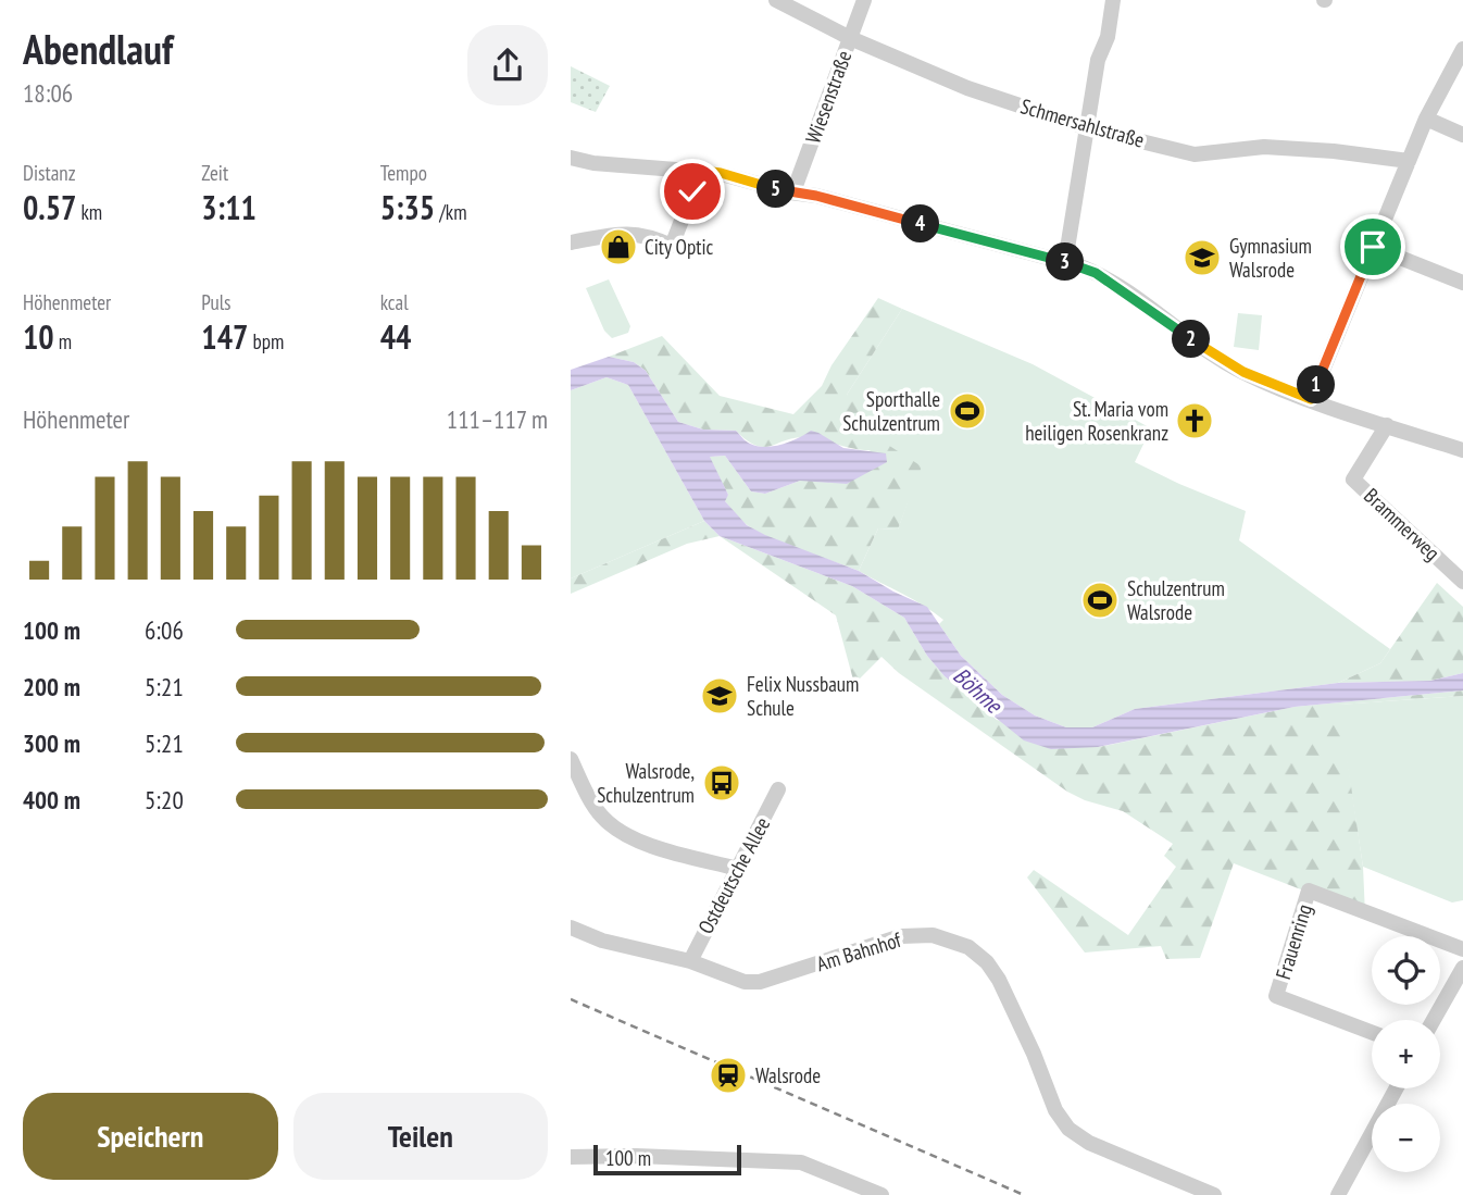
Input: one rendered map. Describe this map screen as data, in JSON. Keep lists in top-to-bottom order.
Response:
{
  "streets": {
    "street": [
      "Wiesenstraße",
      "Schmersahlstraße",
      "Brammerweg",
      "Ostdeutsche Allee",
      "Frauenring",
      "Am Bahnhof"
    ]
  },
  "crossings": [
    ["Wiesenstraße", "Schmersahlstraße"],
    ["Ostdeutsche Allee", "Am Bahnhof"]
  ],
  "water": ["Böhme"],
  "places": {
    "shop": ["City Optic"],
    "school or university": ["Gymnasium Walsrode", "Felix Nussbaum Schule"],
    "sports": ["Sporthalle Schulzentrum", "Schulzentrum Walsrode"],
    "church": ["St. Maria vom heiligen Rosenkranz"],
    "bus stop": ["Walsrode, Schulzentrum"],
    "station": ["Walsrode"]
  },
  "scale_bar": "100 m",
  "page": {
    "heading": ["Abendlauf", "18:06"],
    "stats": [
      ["Distanz", "0.57 km"],
      ["Zeit", "3:11"],
      ["Tempo", "5:35 /km"],
      ["Höhenmeter", "10 m"],
      ["Puls", "147 bpm"],
      ["kcal", "44"]
    ],
    "pins": [
      "5",
      "4",
      "3",
      "2",
      "1"
    ],
    "chart": ["Höhenmeter", "111–117 m"],
    "list": [
      {
        "name": "100 m",
        "note": "6:06"
      },
      {
        "name": "200 m",
        "note": "5:21"
      },
      {
        "name": "300 m",
        "note": "5:21"
      },
      {
        "name": "400 m",
        "note": "5:20"
      }
    ],
    "map_buttons": ["+", "−"],
    "buttons": ["Speichern", "Teilen"],
    "scale": "100 m"
  }
}
